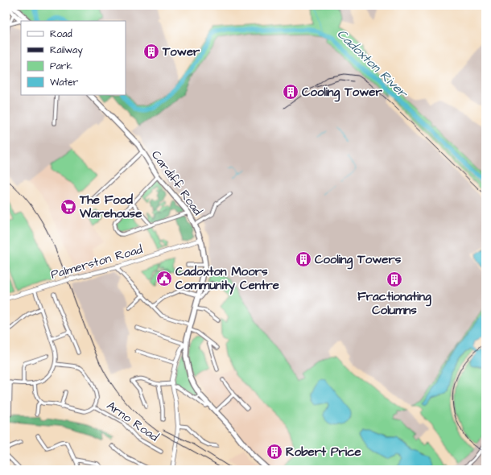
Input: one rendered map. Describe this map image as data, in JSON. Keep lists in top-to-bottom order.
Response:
{
  "streets": {
    "main road": ["Cardiff Road"],
    "street": ["Palmerston Road", "Arno Road"]
  },
  "crossings": [
    ["Cardiff Road", "Palmerston Road"]
  ],
  "water": ["Cadoxton River"],
  "places": {
    "building": [
      "Tower",
      "Cooling Tower",
      "Cooling Towers",
      "Fractionating Columns",
      "Robert Price"
    ],
    "supermarket": ["The Food Warehouse"],
    "public building": ["Cadoxton Moors Community Centre"]
  },
  "legend": [
    "Road",
    "Railway",
    "Park",
    "Water"
  ]
}
